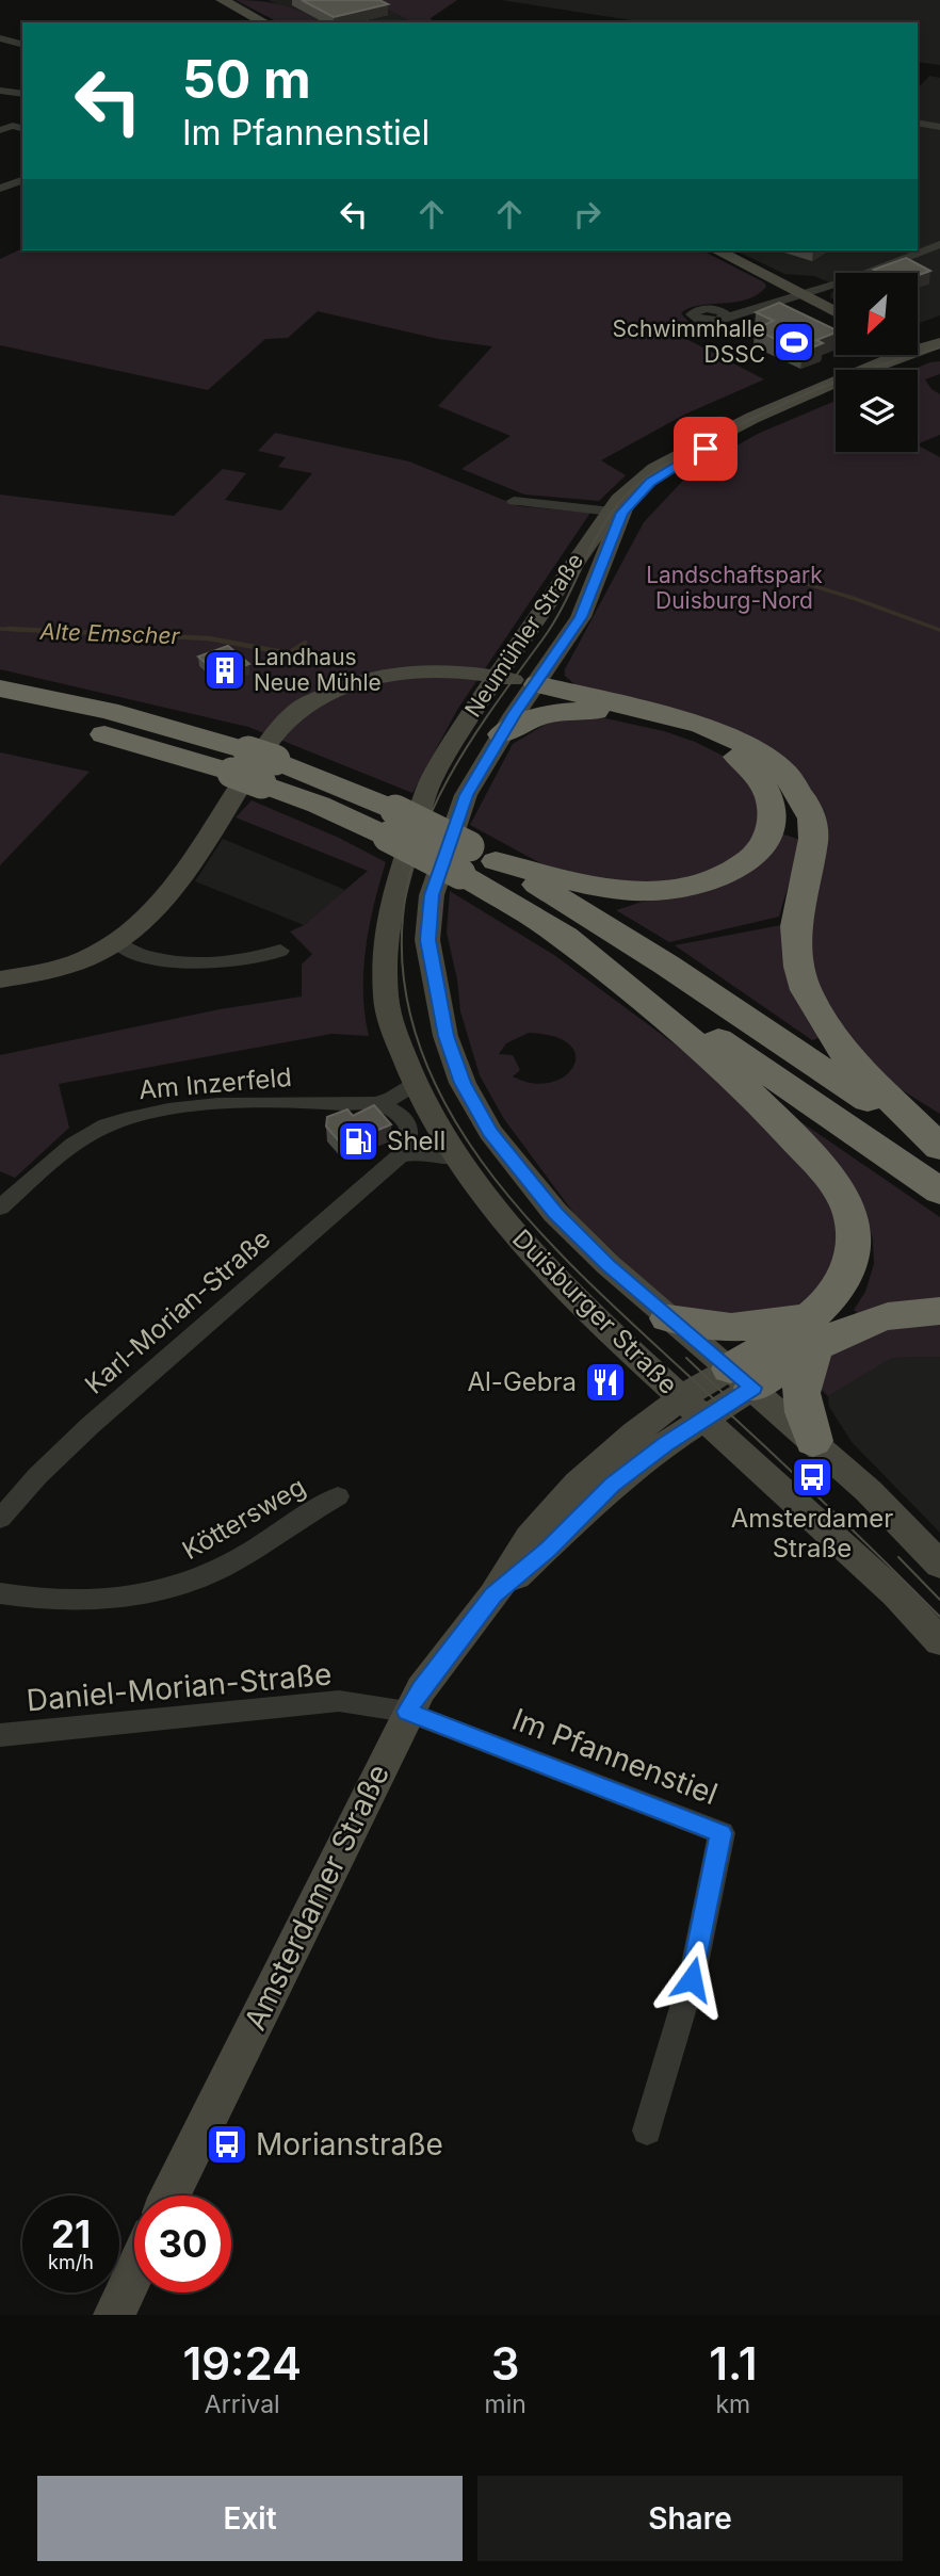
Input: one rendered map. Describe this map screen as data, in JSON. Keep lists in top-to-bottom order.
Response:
{
  "streets": {
    "main road": ["Neumühler Straße", "Duisburger Straße", "Amsterdamer Straße"],
    "street": [
      "Am Inzerfeld",
      "Karl-Morian-Straße",
      "Köttersweg",
      "Daniel-Morian-Straße",
      "Im Pfannenstiel"
    ]
  },
  "crossings": [
    ["Neumühler Straße", "Duisburger Straße"],
    ["Am Inzerfeld", "Duisburger Straße"],
    ["Duisburger Straße", "Amsterdamer Straße"],
    ["Daniel-Morian-Straße", "Im Pfannenstiel"],
    ["Daniel-Morian-Straße", "Amsterdamer Straße"],
    ["Im Pfannenstiel", "Amsterdamer Straße"]
  ],
  "water": ["Alte Emscher"],
  "parks": ["Landschaftspark Duisburg-Nord"],
  "places": {
    "sports": ["Schwimmhalle DSSC"],
    "building": ["Landhaus Neue Mühle"],
    "fuel station": ["Shell"],
    "restaurant": ["Al-Gebra"],
    "bus stop": ["Amsterdamer Straße", "Morianstraße"]
  },
  "north": "bottom left",
  "page": {
    "turn": ["50 m", "Im Pfannenstiel"],
    "speed": "21 km/h",
    "limit": "30",
    "eta": [
      "19:24",
      "Arrival",
      "3",
      "min",
      "1.1",
      "km"
    ],
    "buttons": ["Exit", "Share"]
  }
}
